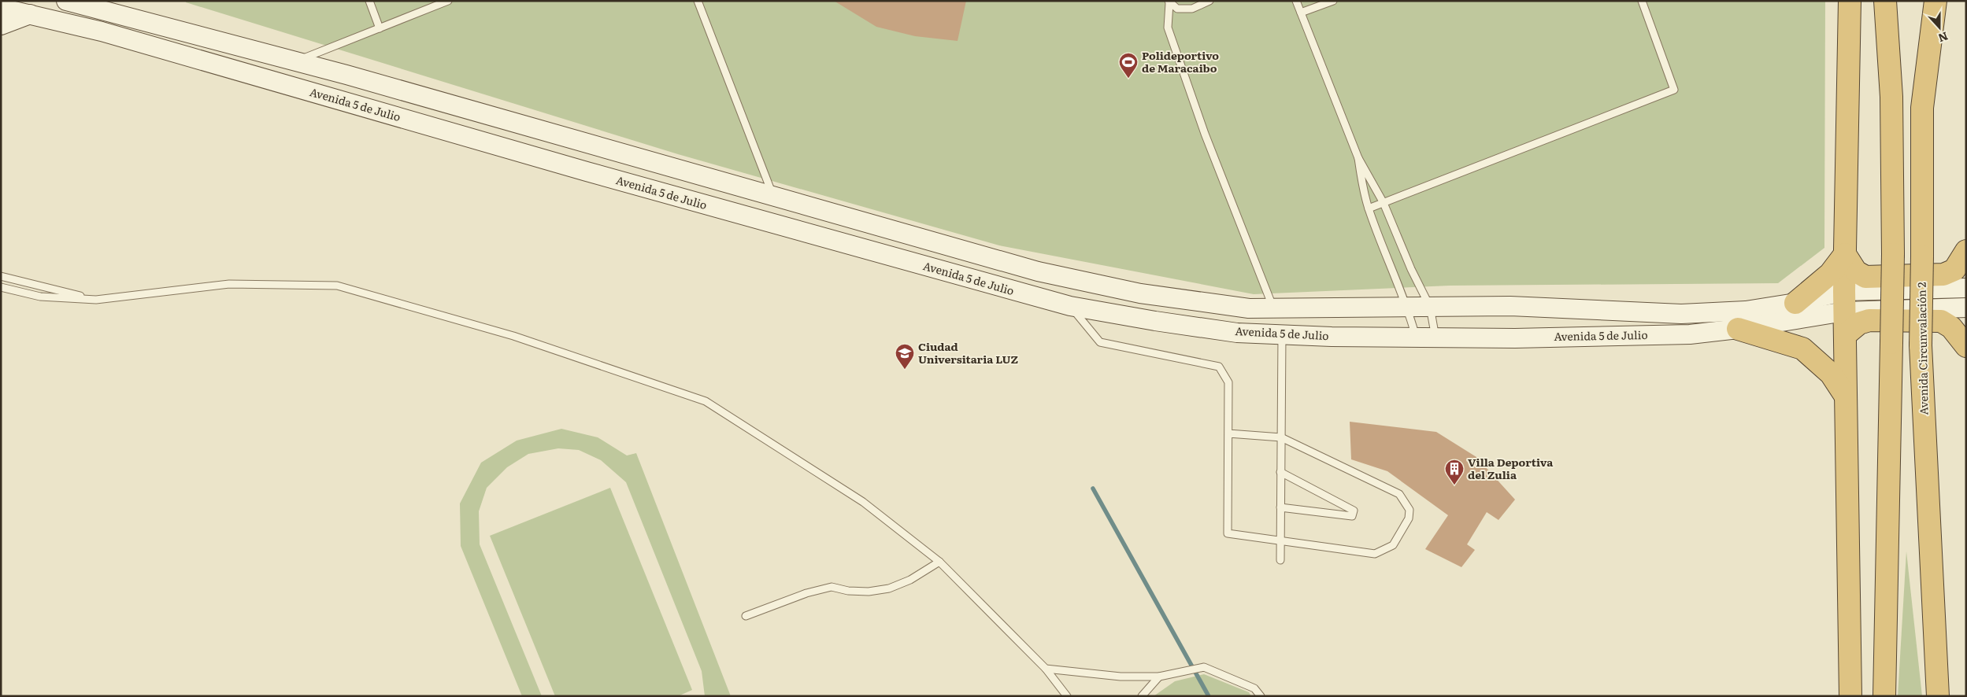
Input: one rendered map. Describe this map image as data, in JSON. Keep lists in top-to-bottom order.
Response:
{
  "streets": {
    "highway": ["Avenida Circunvalación 2"],
    "main road": ["Avenida 5 de Julio"]
  },
  "places": {
    "sports": ["Polideportivo de Maracaibo"],
    "school or university": ["Ciudad Universitaria LUZ"],
    "building": ["Villa Deportiva del Zulia"]
  },
  "north": "bottom"
}
